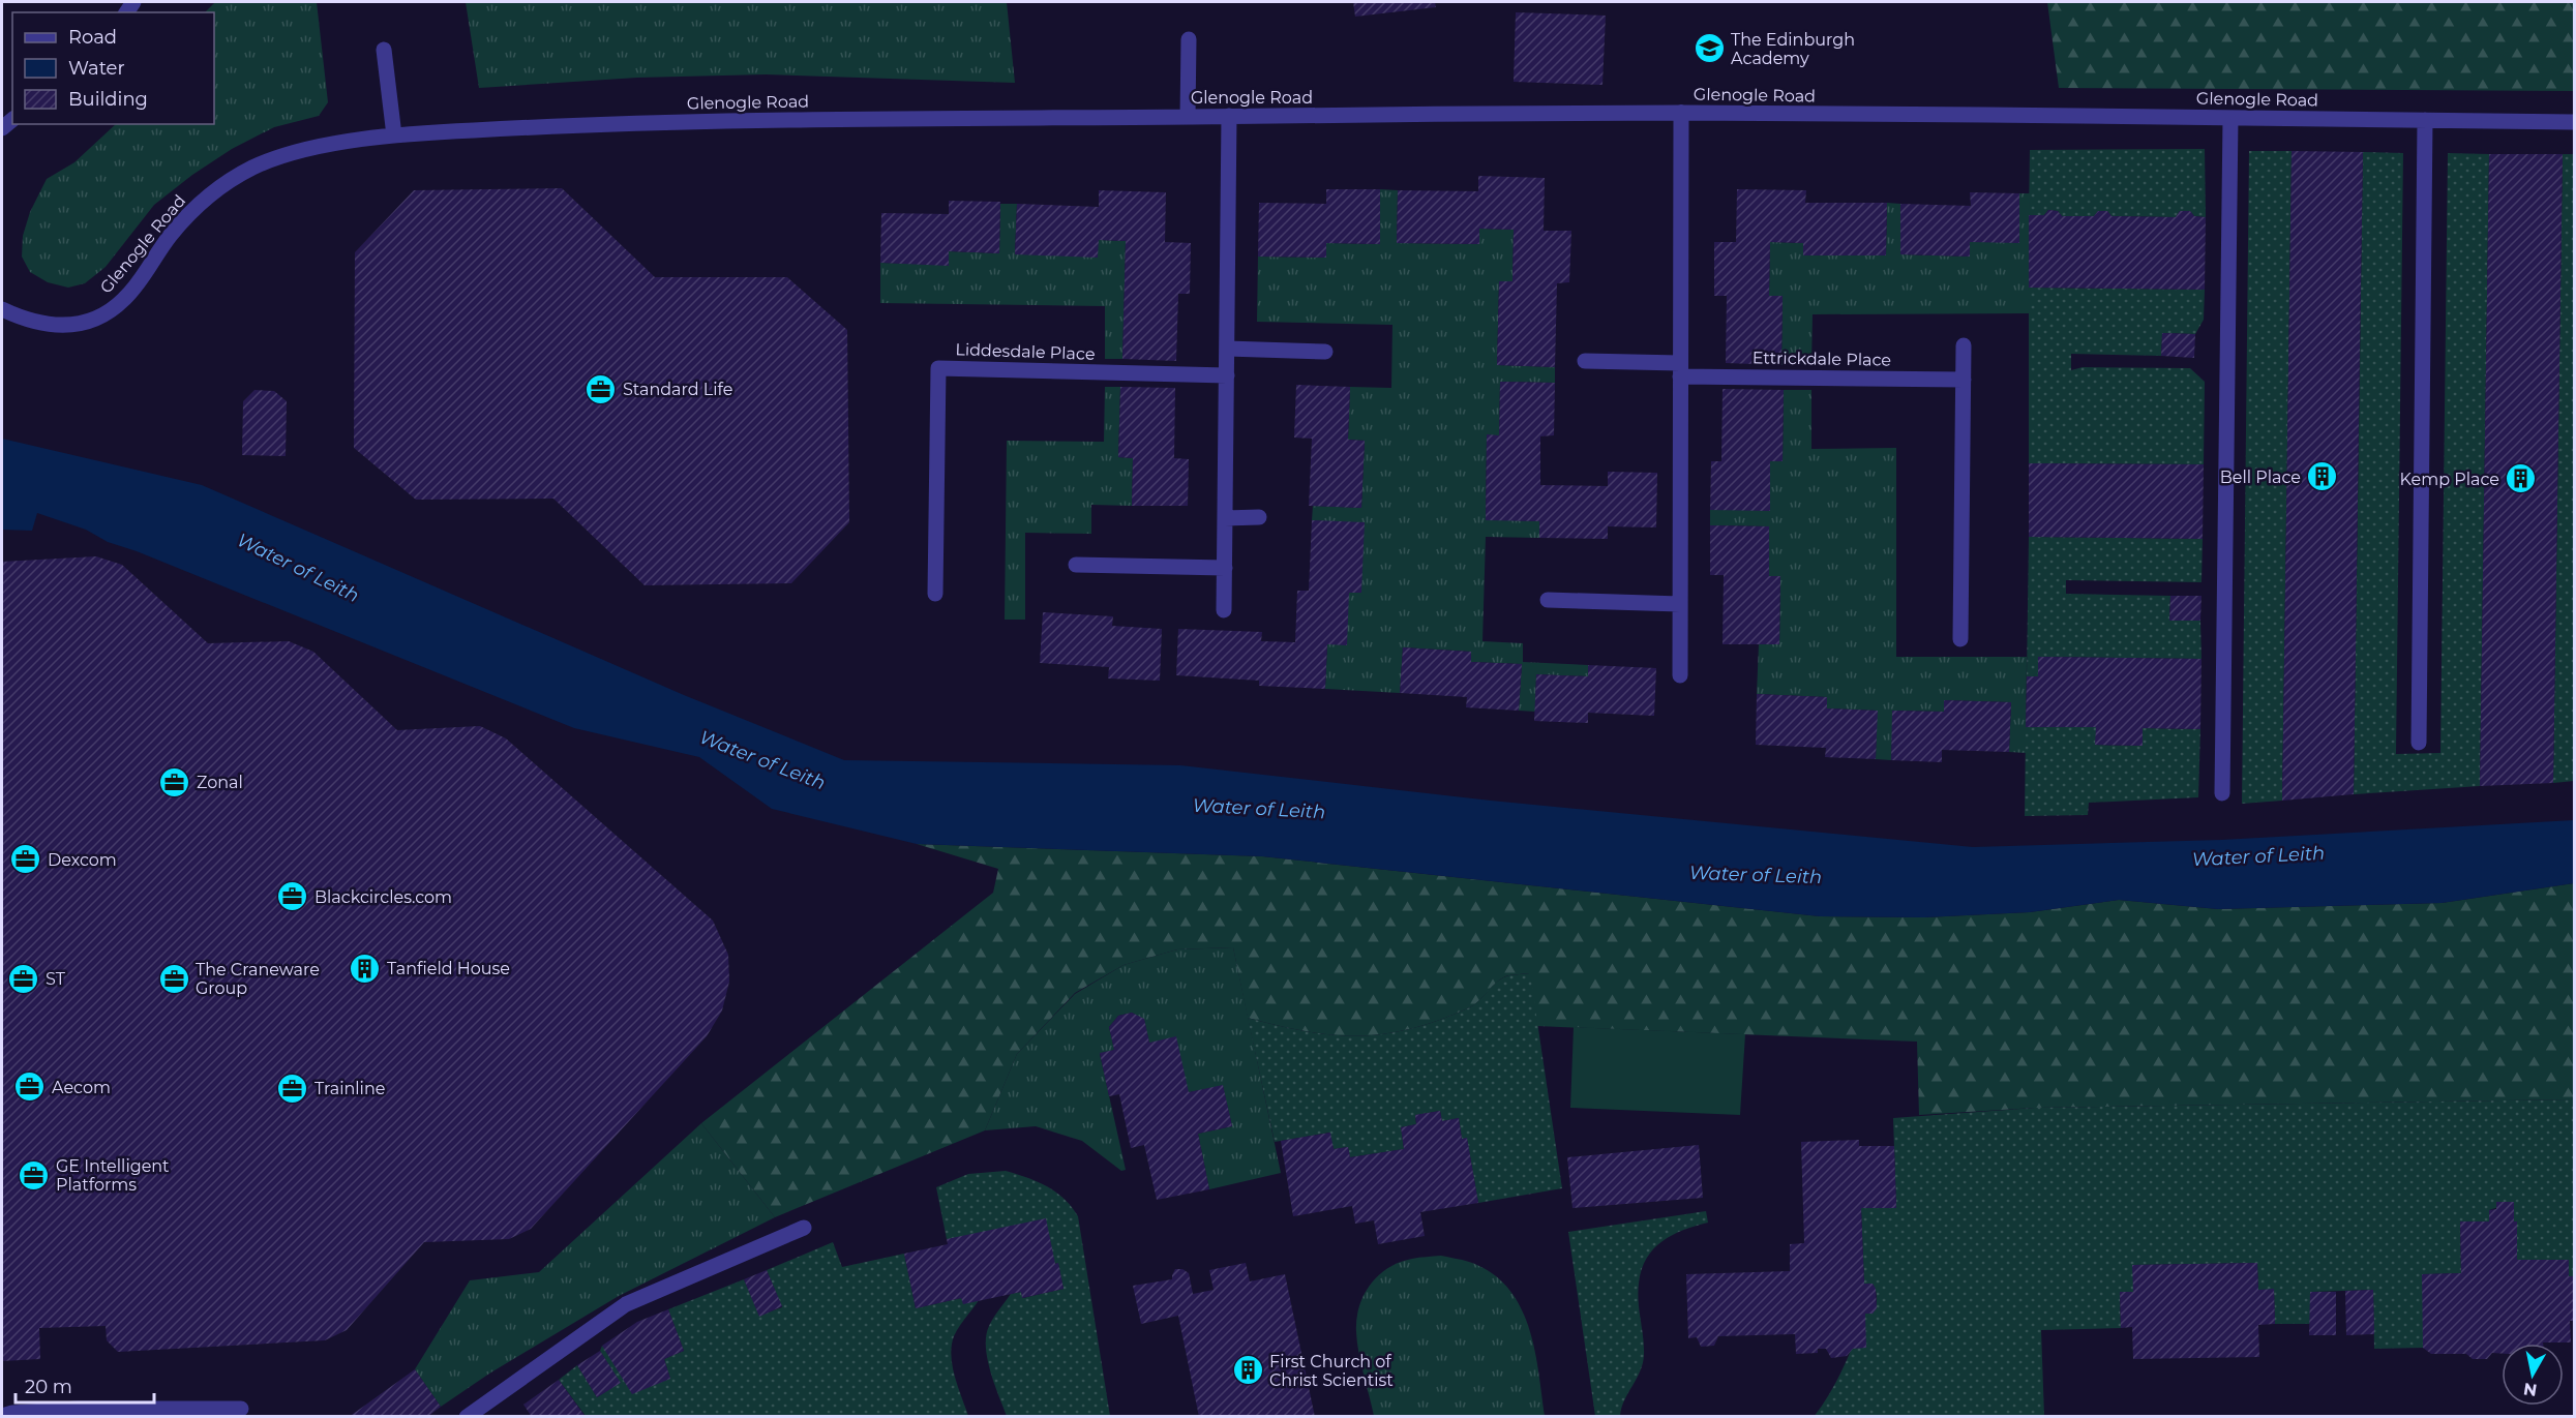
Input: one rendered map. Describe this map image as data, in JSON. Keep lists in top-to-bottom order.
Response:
{
  "streets": {
    "street": ["Glenogle Road", "Liddesdale Place", "Ettrickdale Place"]
  },
  "water": ["Water of Leith"],
  "places": {
    "school or university": ["The Edinburgh Academy"],
    "office": [
      "Standard Life",
      "Zonal",
      "Dexcom",
      "Blackcircles.com",
      "ST",
      "The Craneware Group",
      "Aecom",
      "Trainline",
      "GE Intelligent Platforms"
    ],
    "building": [
      "Bell Place",
      "Kemp Place",
      "Tanfield House",
      "First Church of Christ Scientist"
    ]
  },
  "legend": ["Road", "Water", "Building"],
  "scale_bar": "20 m",
  "north": "bottom"
}
